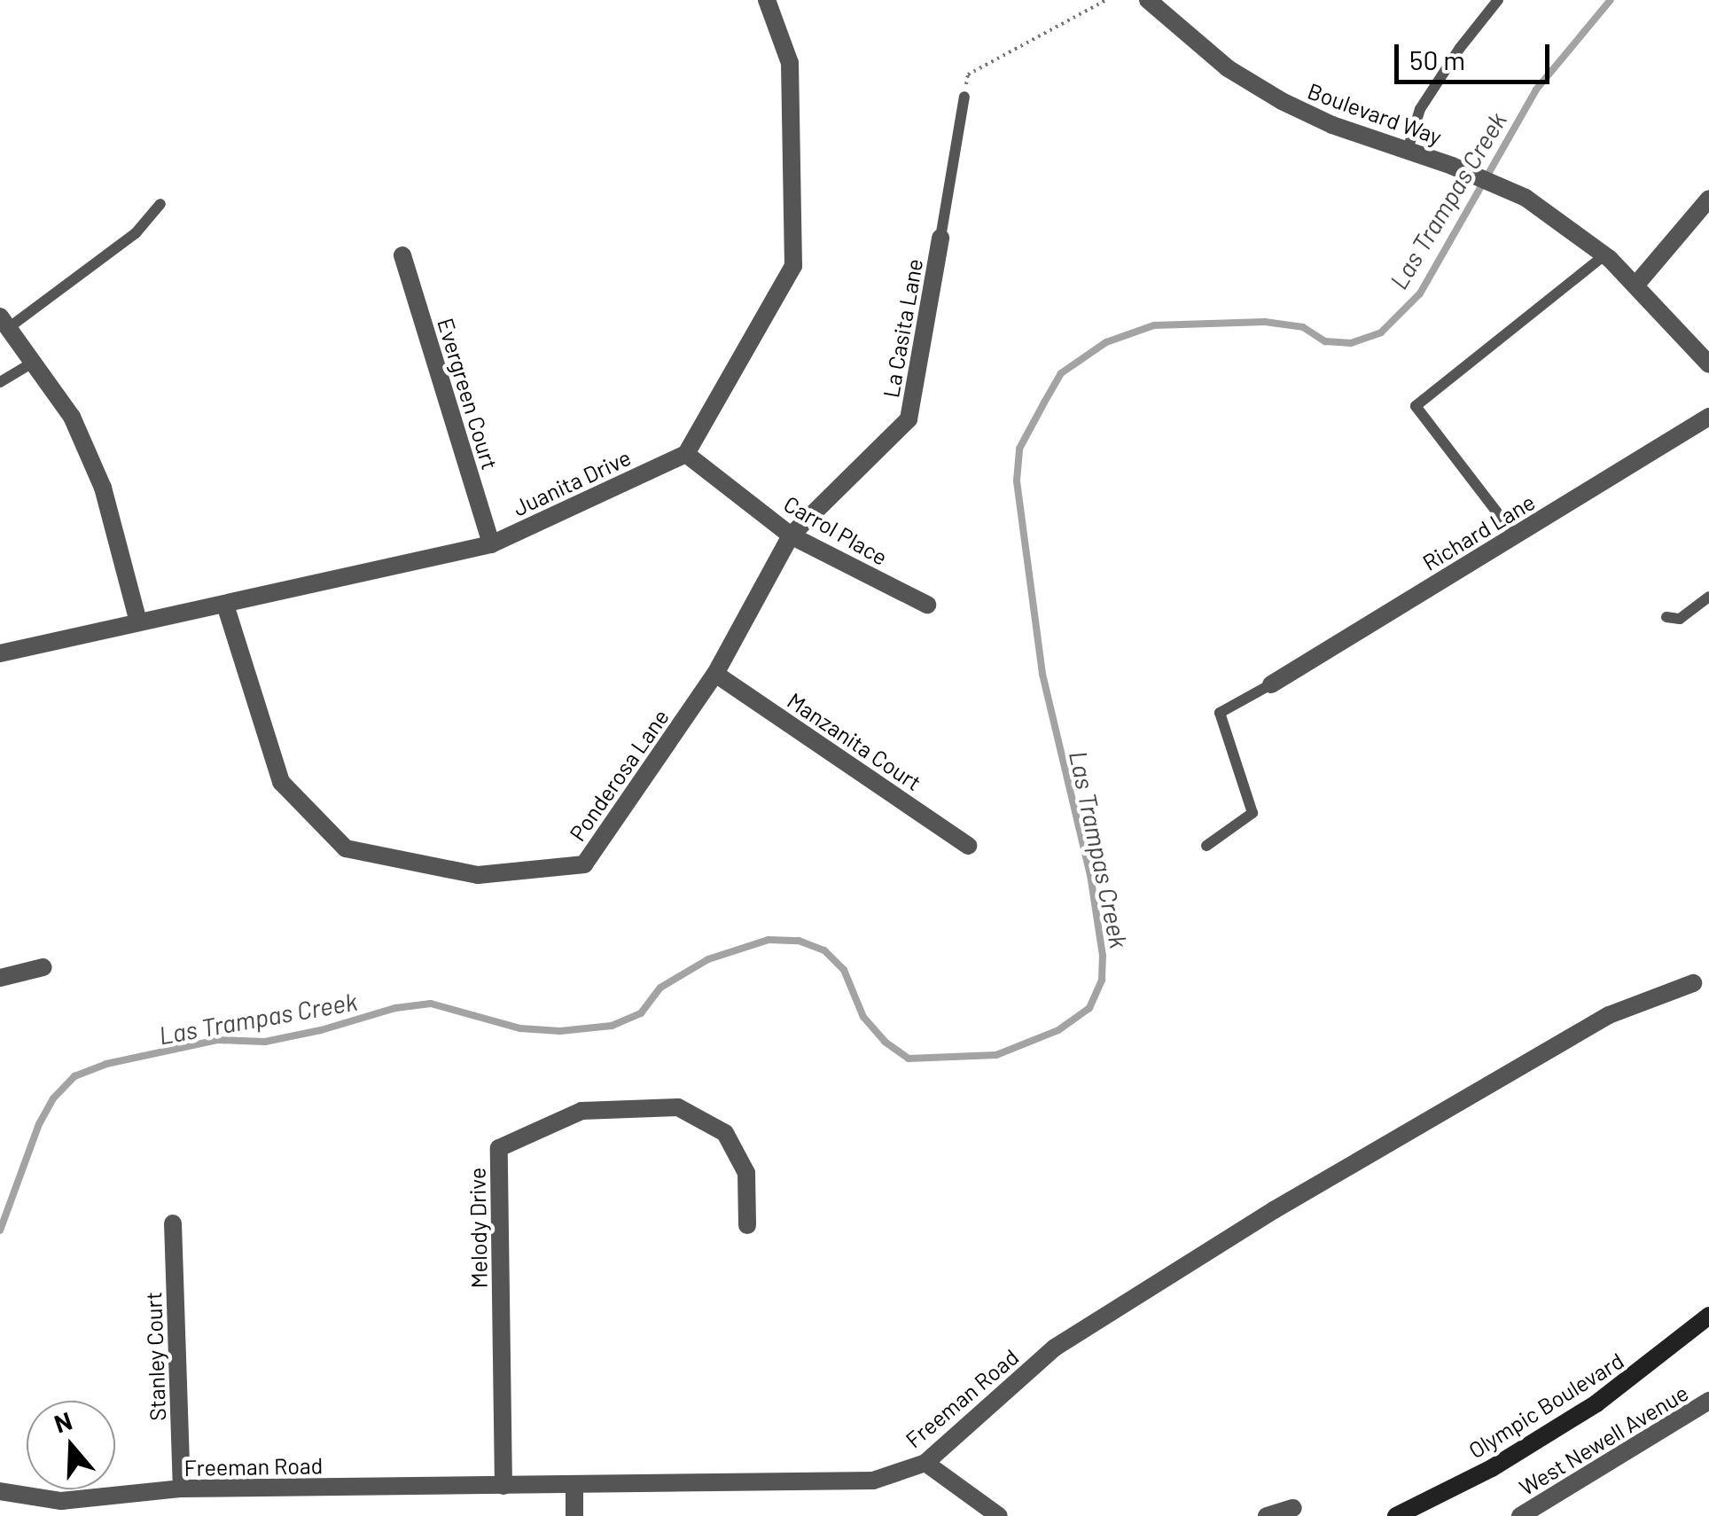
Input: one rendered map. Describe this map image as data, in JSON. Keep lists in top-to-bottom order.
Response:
{
  "streets": {
    "main road": ["Olympic Boulevard"],
    "street": [
      "Boulevard Way",
      "La Casita Lane",
      "Evergreen Court",
      "Juanita Drive",
      "Carrol Place",
      "Richard Lane",
      "Manzanita Court",
      "Ponderosa Lane",
      "Melody Drive",
      "Stanley Court",
      "Freeman Road",
      "West Newell Avenue"
    ]
  },
  "crossings": [
    ["La Casita Lane", "Carrol Place"],
    ["La Casita Lane", "Ponderosa Lane"],
    ["Evergreen Court", "Juanita Drive"],
    ["Juanita Drive", "Carrol Place"],
    ["Juanita Drive", "Ponderosa Lane"],
    ["Carrol Place", "Ponderosa Lane"],
    ["Manzanita Court", "Ponderosa Lane"],
    ["Melody Drive", "Freeman Road"],
    ["Stanley Court", "Freeman Road"]
  ],
  "water": ["Las Trampas Creek"],
  "scale_bar": "50 m",
  "north": "top"
}
